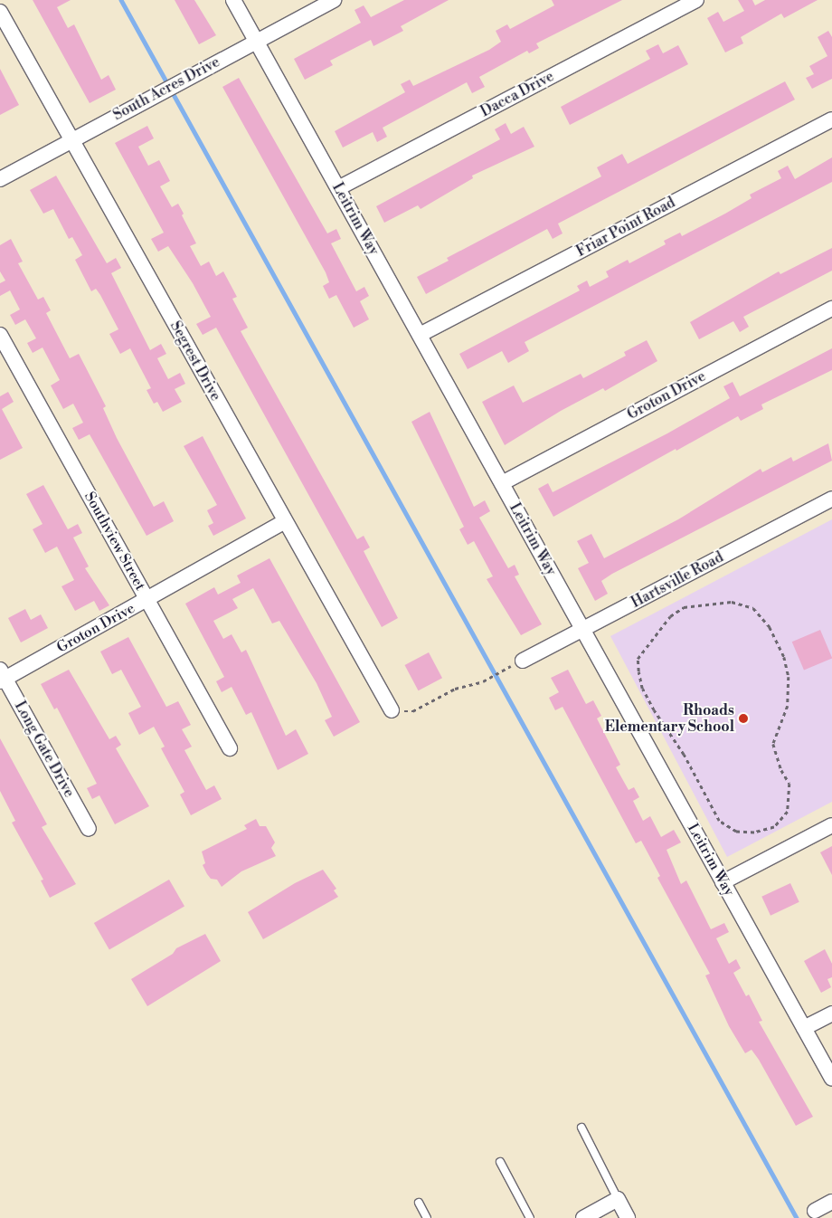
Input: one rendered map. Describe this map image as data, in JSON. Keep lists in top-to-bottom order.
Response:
{
  "streets": {
    "street": [
      "South Acres Drive",
      "Dacca Drive",
      "Leitrim Way",
      "Friar Point Road",
      "Segrest Drive",
      "Groton Drive",
      "Southview Street",
      "Hartsville Road",
      "Long Gate Drive"
    ]
  },
  "crossings": [
    ["South Acres Drive", "Leitrim Way"],
    ["South Acres Drive", "Segrest Drive"],
    ["Dacca Drive", "Leitrim Way"],
    ["Leitrim Way", "Friar Point Road"],
    ["Leitrim Way", "Groton Drive"],
    ["Leitrim Way", "Hartsville Road"],
    ["Segrest Drive", "Groton Drive"],
    ["Groton Drive", "Southview Street"],
    ["Groton Drive", "Long Gate Drive"]
  ],
  "places": ["Rhoads Elementary School"]
}
